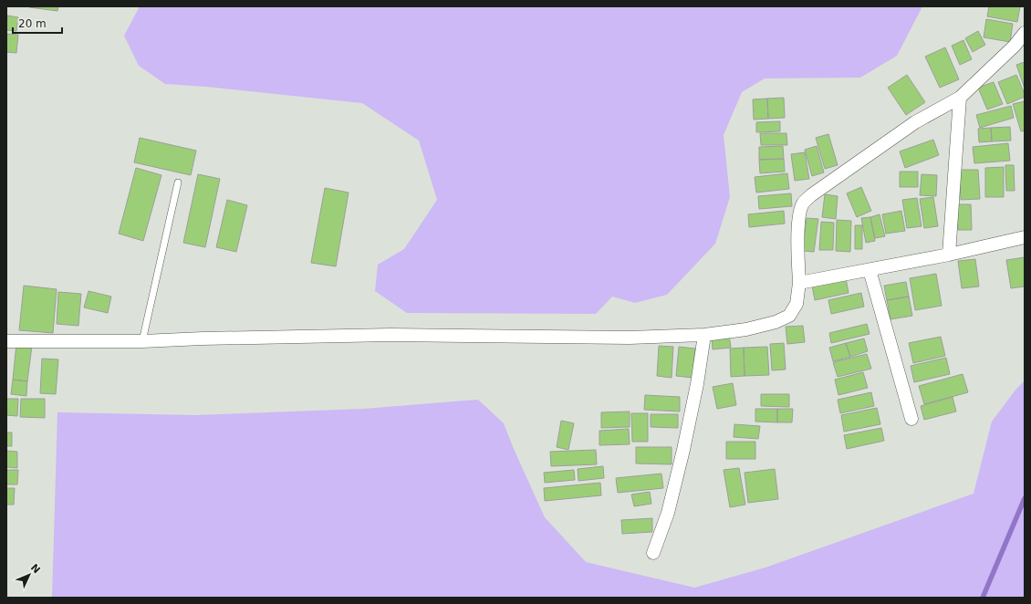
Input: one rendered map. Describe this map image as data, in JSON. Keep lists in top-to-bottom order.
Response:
{
  "scale_bar": "20 m",
  "north": "top right"
}
